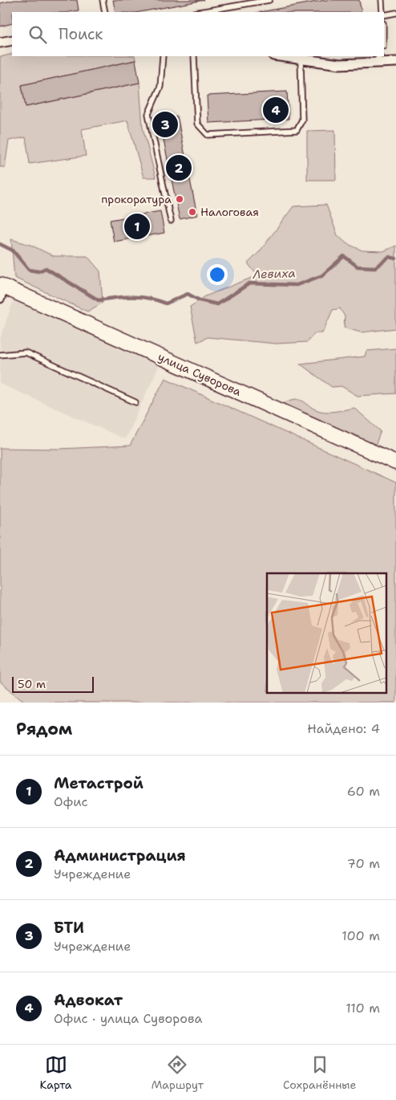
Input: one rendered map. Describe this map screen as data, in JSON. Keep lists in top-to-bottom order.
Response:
{
  "streets": {
    "main road": ["улица Суворова"]
  },
  "water": ["Левиха"],
  "places": ["прокоратура", "Налоговая"],
  "scale_bar": "50 m",
  "page": {
    "search": "Поиск",
    "pins": [
      "4",
      "3",
      "2",
      "1"
    ],
    "scale": "50 m",
    "heading": ["Рядом", "Найдено: 4"],
    "list": [
      {
        "mark": "1",
        "name": "Метастрой",
        "note": "Офис",
        "value": "60 m"
      },
      {
        "mark": "2",
        "name": "Администрация",
        "note": "Учреждение",
        "value": "70 m"
      },
      {
        "mark": "3",
        "name": "БТИ",
        "note": "Учреждение",
        "value": "100 m"
      },
      {
        "mark": "4",
        "name": "Адвокат",
        "note": "Офис · улица Суворова",
        "value": "110 m"
      }
    ],
    "nav": ["Карта", "Маршрут", "Сохранённые"]
  }
}
